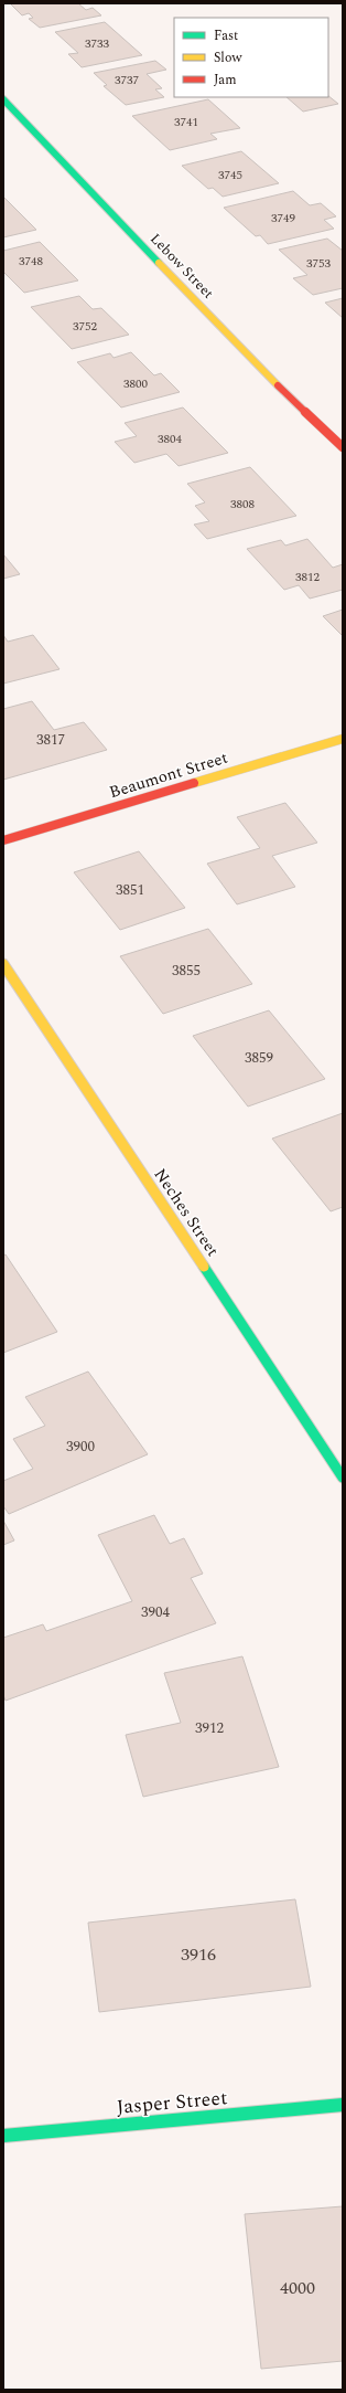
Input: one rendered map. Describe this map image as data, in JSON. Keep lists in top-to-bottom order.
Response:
{
  "streets": {
    "street": [
      "Lebow Street",
      "Beaumont Street",
      "Neches Street",
      "Jasper Street"
    ]
  },
  "house_numbers": [
    "3733",
    "3737",
    "3741",
    "3745",
    "3749",
    "3748",
    "3753",
    "3752",
    "3800",
    "3804",
    "3808",
    "3812",
    "3817",
    "3851",
    "3855",
    "3859",
    "3900",
    "3904",
    "3912",
    "3916",
    "4000"
  ],
  "legend": ["Fast", "Slow", "Jam"]
}
